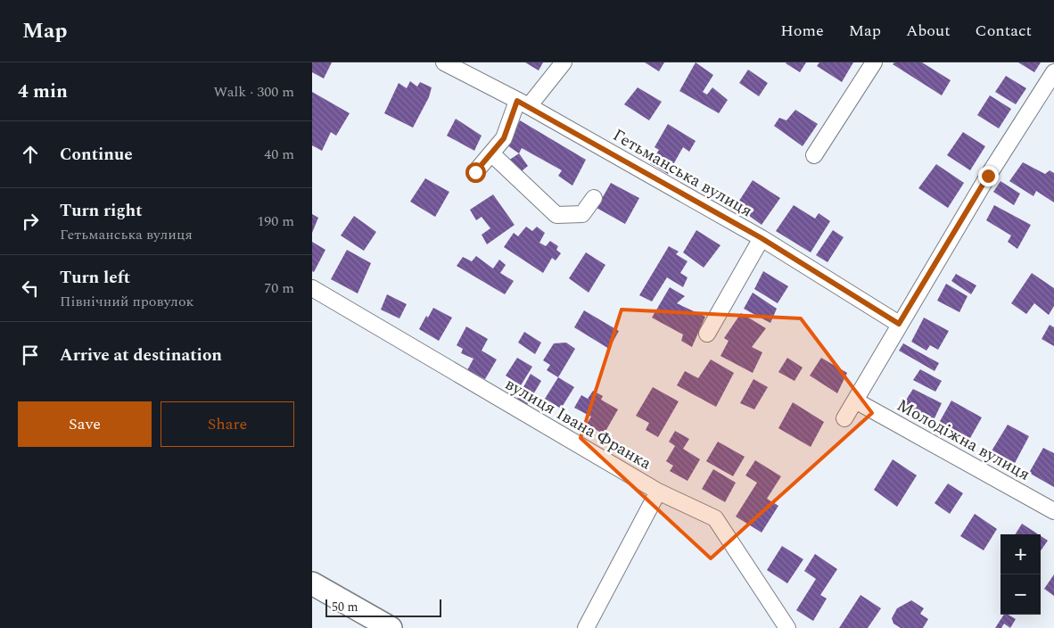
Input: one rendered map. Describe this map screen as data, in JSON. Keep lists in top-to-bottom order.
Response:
{
  "streets": {
    "street": ["Гетьманська вулиця", "вулиця Івана Франка", "Молодіжна вулиця"]
  },
  "scale_bar": "50 m",
  "page": {
    "header": "Map",
    "nav": [
      "Home",
      "Map",
      "About",
      "Contact"
    ],
    "heading": ["4 min", "Walk · 300 m"],
    "list": [
      ["Continue", "40 m"],
      ["Turn right", "Гетьманська вулиця", "190 m"],
      ["Turn left", "Північний провулок", "70 m"],
      "Arrive at destination"
    ],
    "buttons": ["Save", "Share"],
    "map_buttons": ["+", "−"],
    "scale": "50 m"
  }
}
